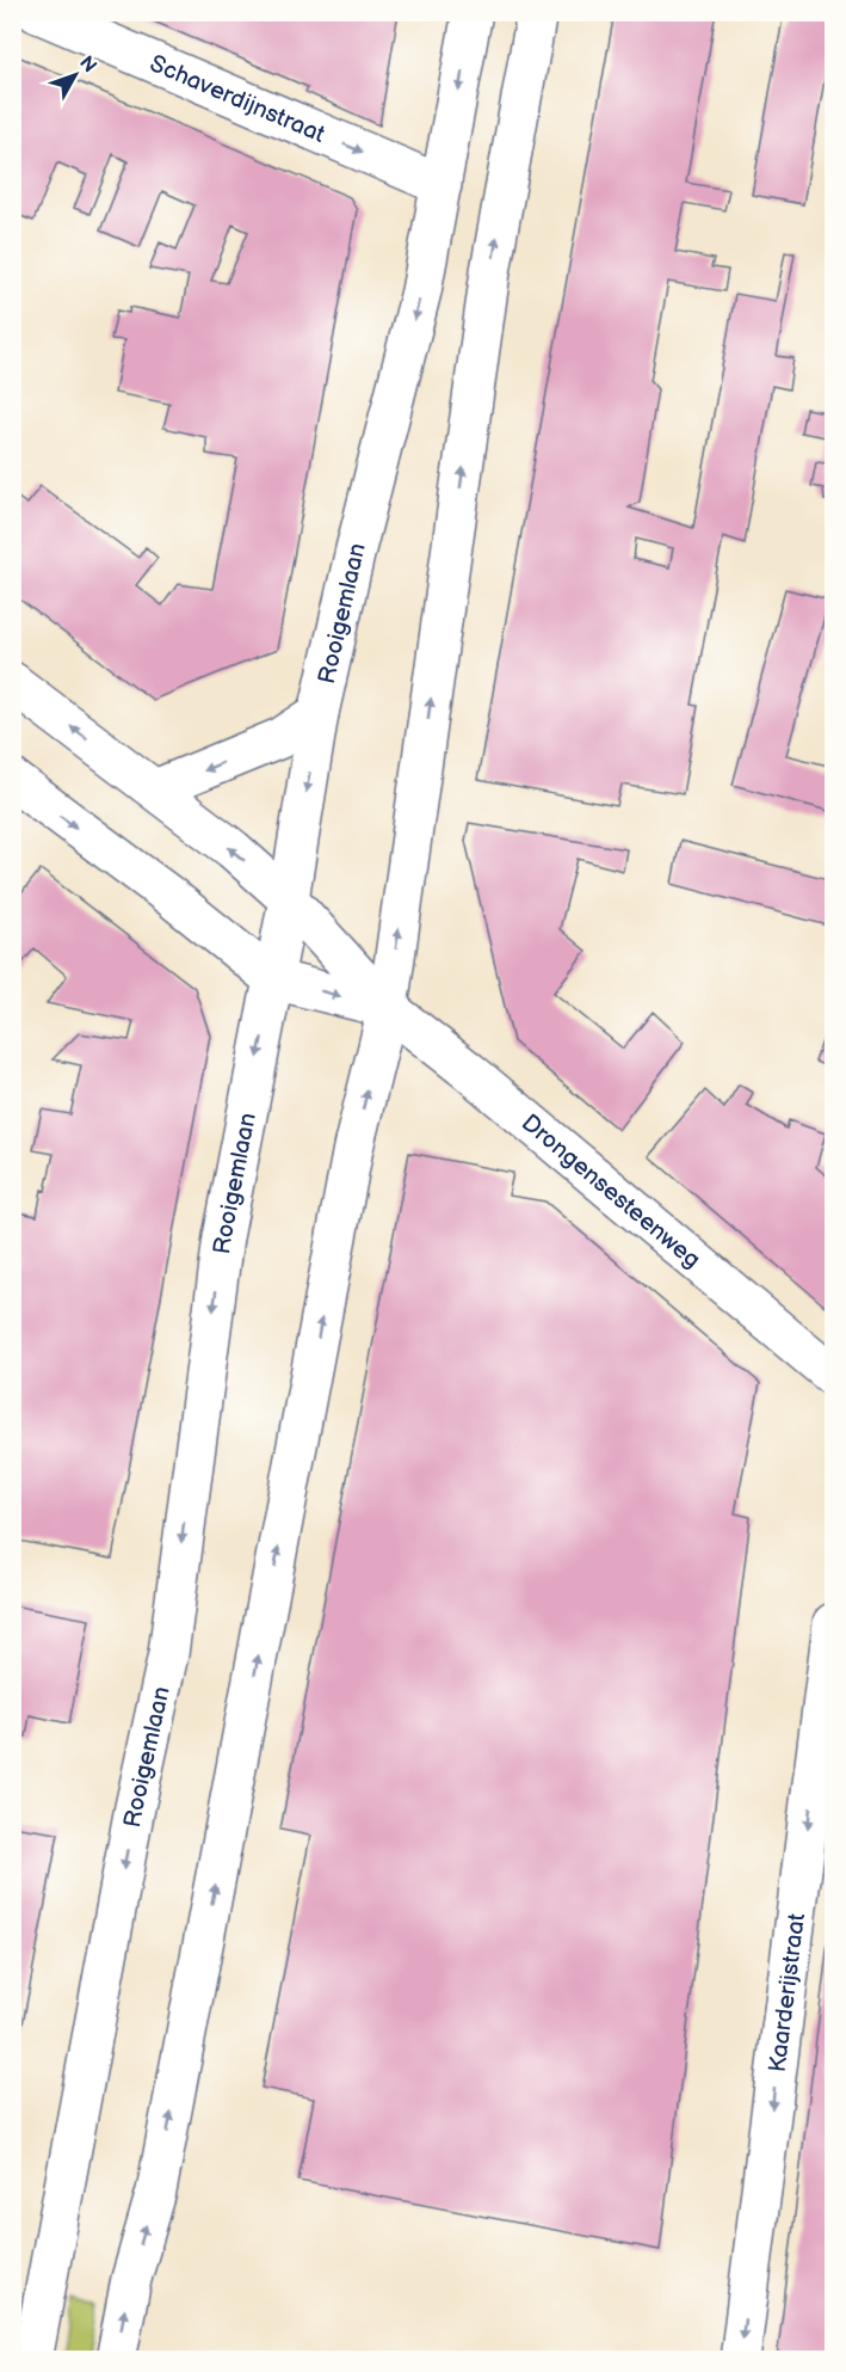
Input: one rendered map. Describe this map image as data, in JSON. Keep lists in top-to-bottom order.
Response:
{
  "streets": {
    "main road": [
      "Schaverdijnstraat",
      "Rooigemlaan",
      "Drongensesteenweg",
      "Kaarderijstraat"
    ]
  },
  "crossings": [
    ["Schaverdijnstraat", "Rooigemlaan"],
    ["Rooigemlaan", "Drongensesteenweg"]
  ],
  "one_way": ["Schaverdijnstraat", "Kaarderijstraat"],
  "north": "top right"
}
